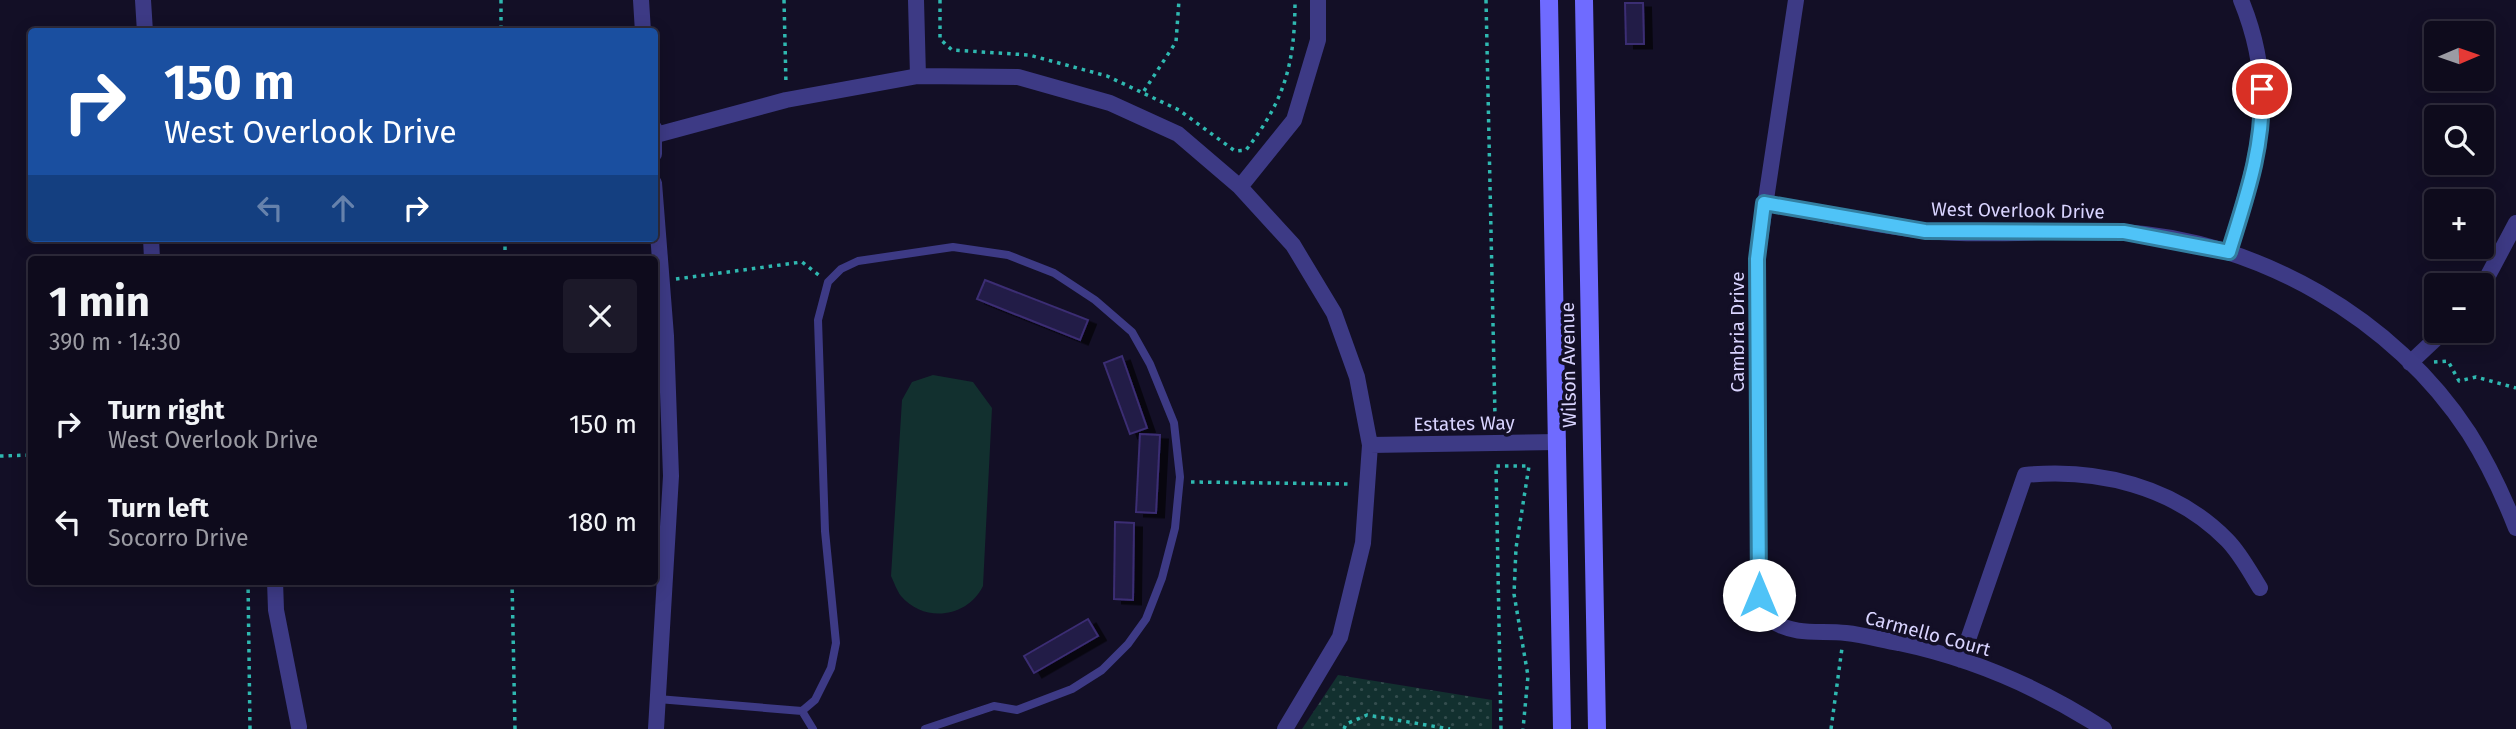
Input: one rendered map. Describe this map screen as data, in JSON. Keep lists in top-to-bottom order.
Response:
{
  "streets": {
    "main road": ["Wilson Avenue"],
    "street": [
      "West Overlook Drive",
      "Cambria Drive",
      "Estates Way",
      "Carmello Court"
    ]
  },
  "crossings": [
    ["West Overlook Drive", "Cambria Drive"],
    ["Cambria Drive", "Carmello Court"],
    ["Wilson Avenue", "Estates Way"]
  ],
  "north": "right",
  "page": {
    "map_buttons": ["+", "−"],
    "turn": ["150 m", "West Overlook Drive"],
    "heading": ["1 min", "390 m · 14:30"],
    "list": [
      {
        "name": "Turn right",
        "note": "West Overlook Drive",
        "value": "150 m"
      },
      {
        "name": "Turn left",
        "note": "Socorro Drive",
        "value": "180 m"
      }
    ]
  }
}
